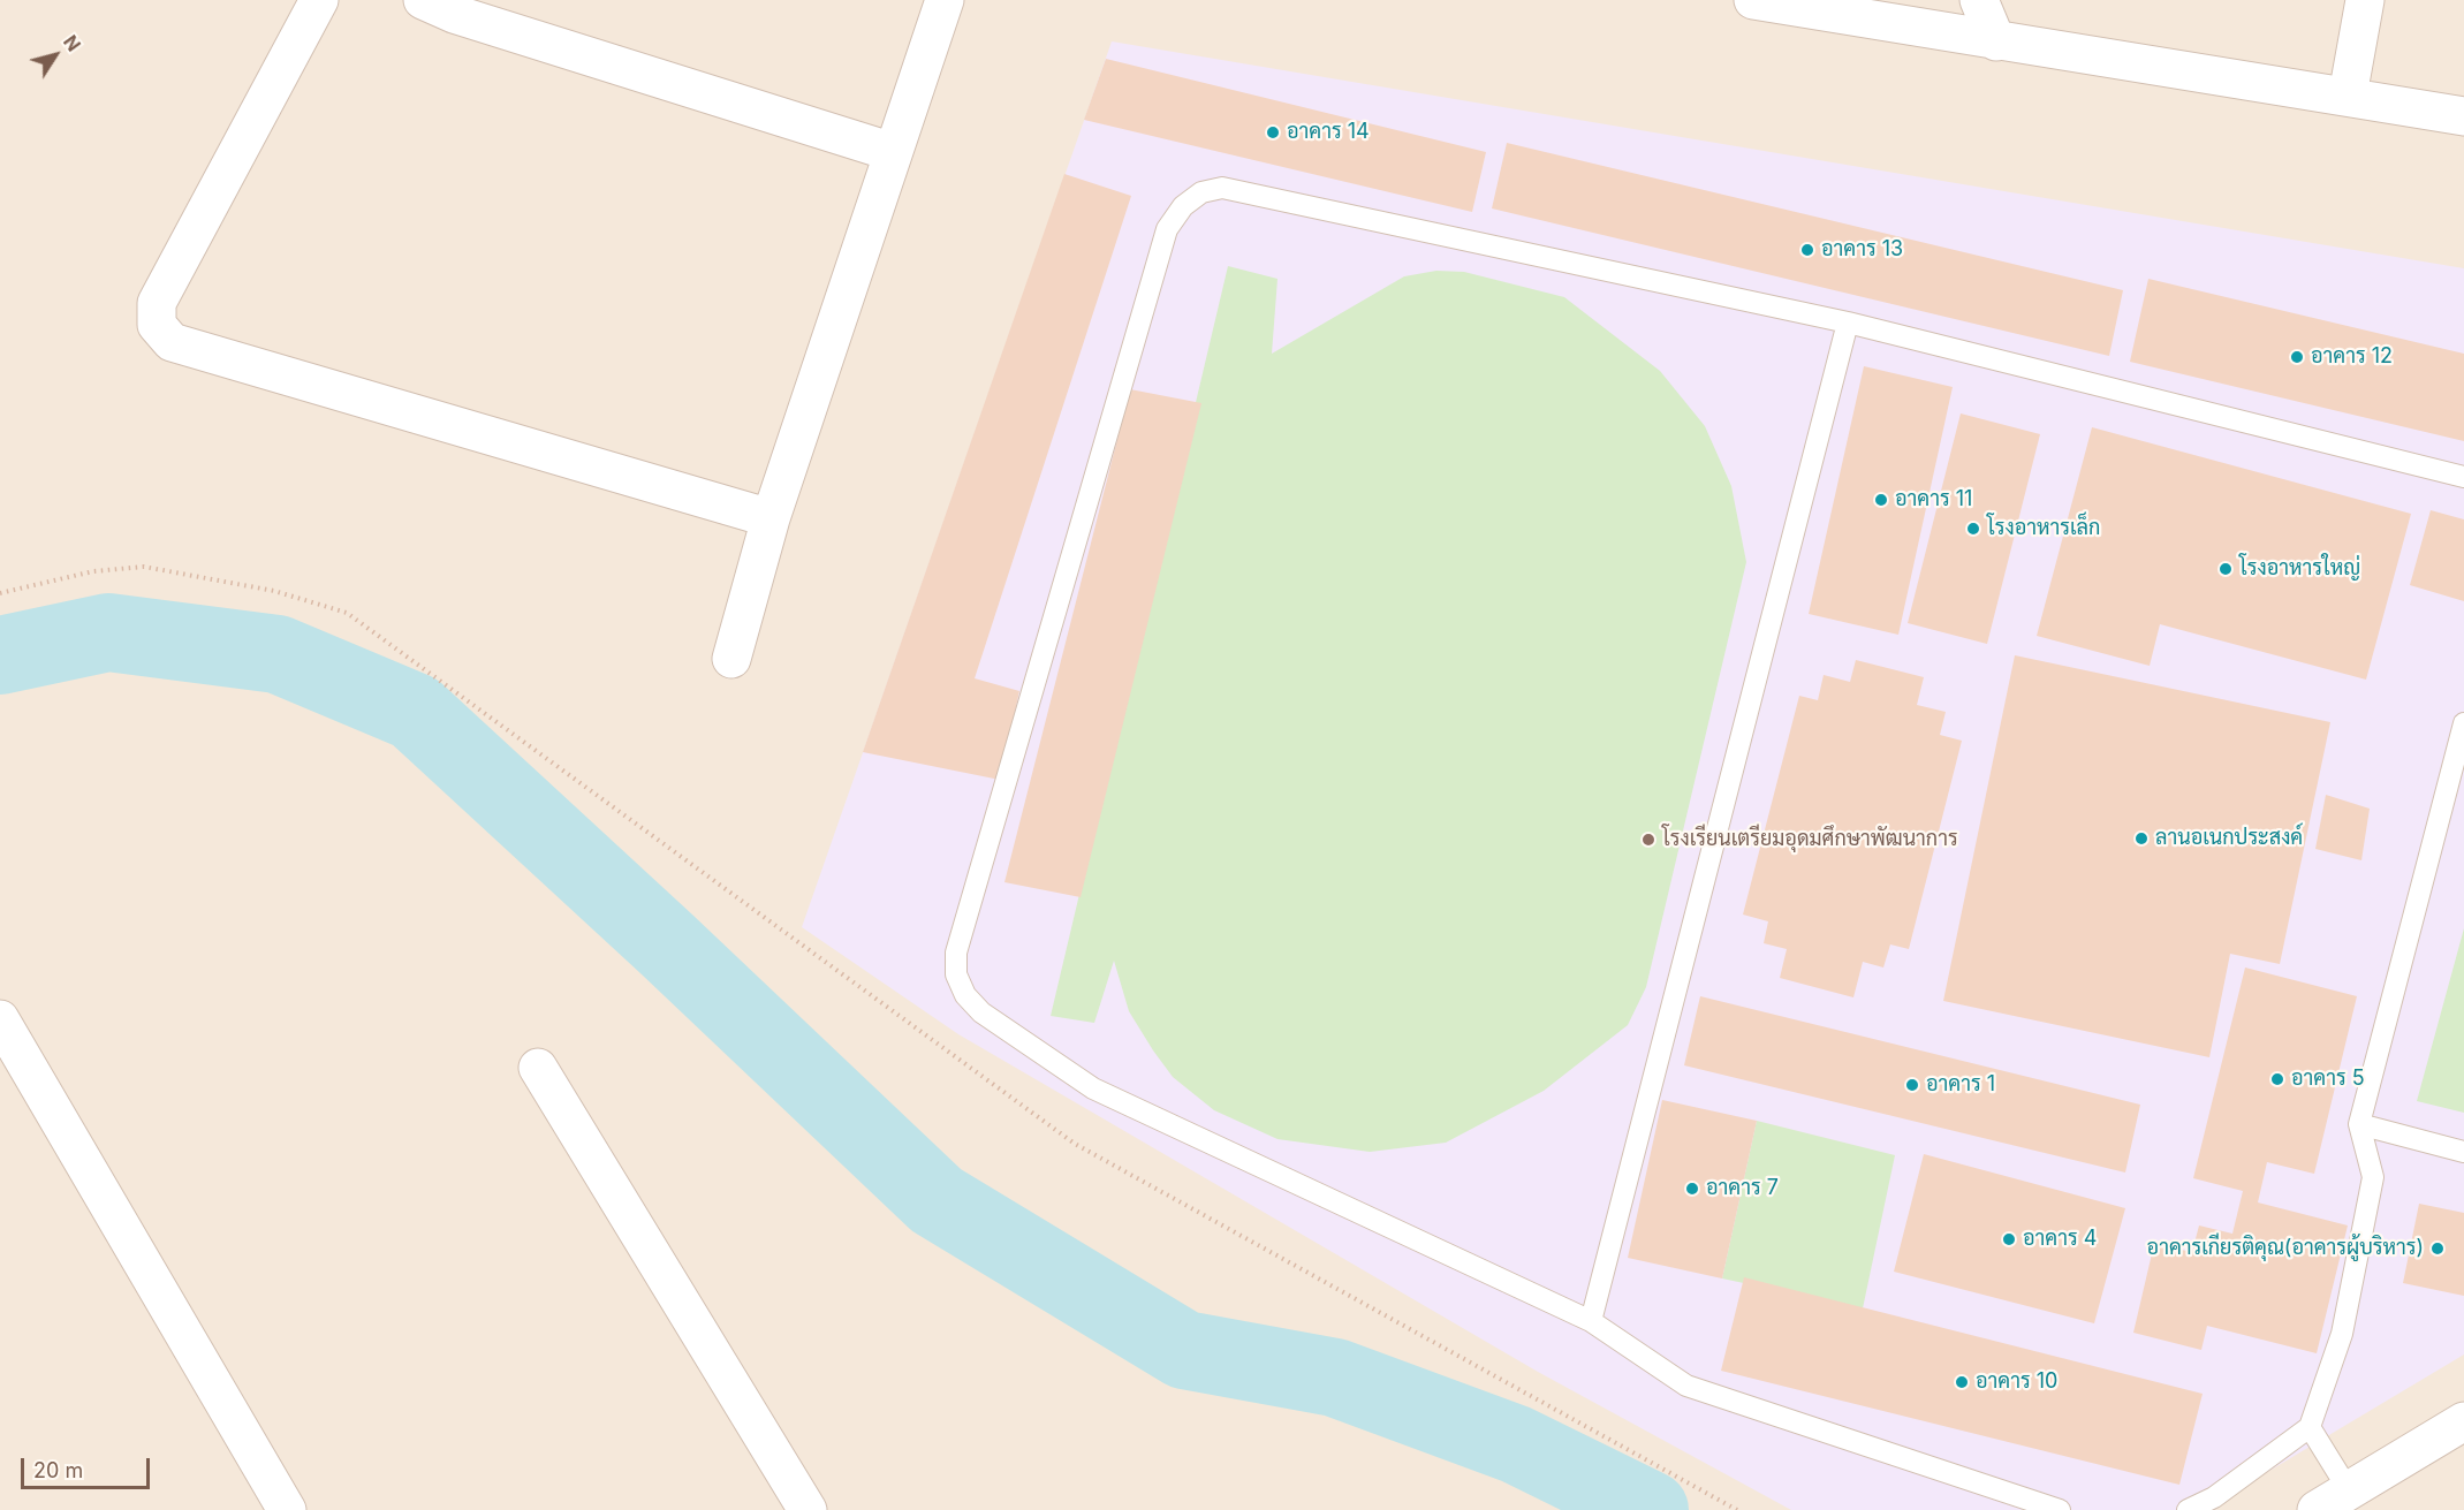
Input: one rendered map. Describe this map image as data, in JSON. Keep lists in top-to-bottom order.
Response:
{
  "places": [
    "อาคาร 14",
    "อาคาร 13",
    "อาคาร 12",
    "อาคาร 11",
    "โรงอาหารเล็ก",
    "โรงอาหารใหญ่",
    "ลานอเนกประสงค์",
    "โรงเรียนเตรียมอุดมศึกษาพัฒนาการ",
    "อาคาร 5",
    "อาคาร 1",
    "อาคาร 7",
    "อาคาร 4",
    "อาคารเกียรติคุณ(อาคารผู้บริหาร)",
    "อาคาร 10"
  ],
  "scale_bar": "20 m",
  "north": "top right"
}
